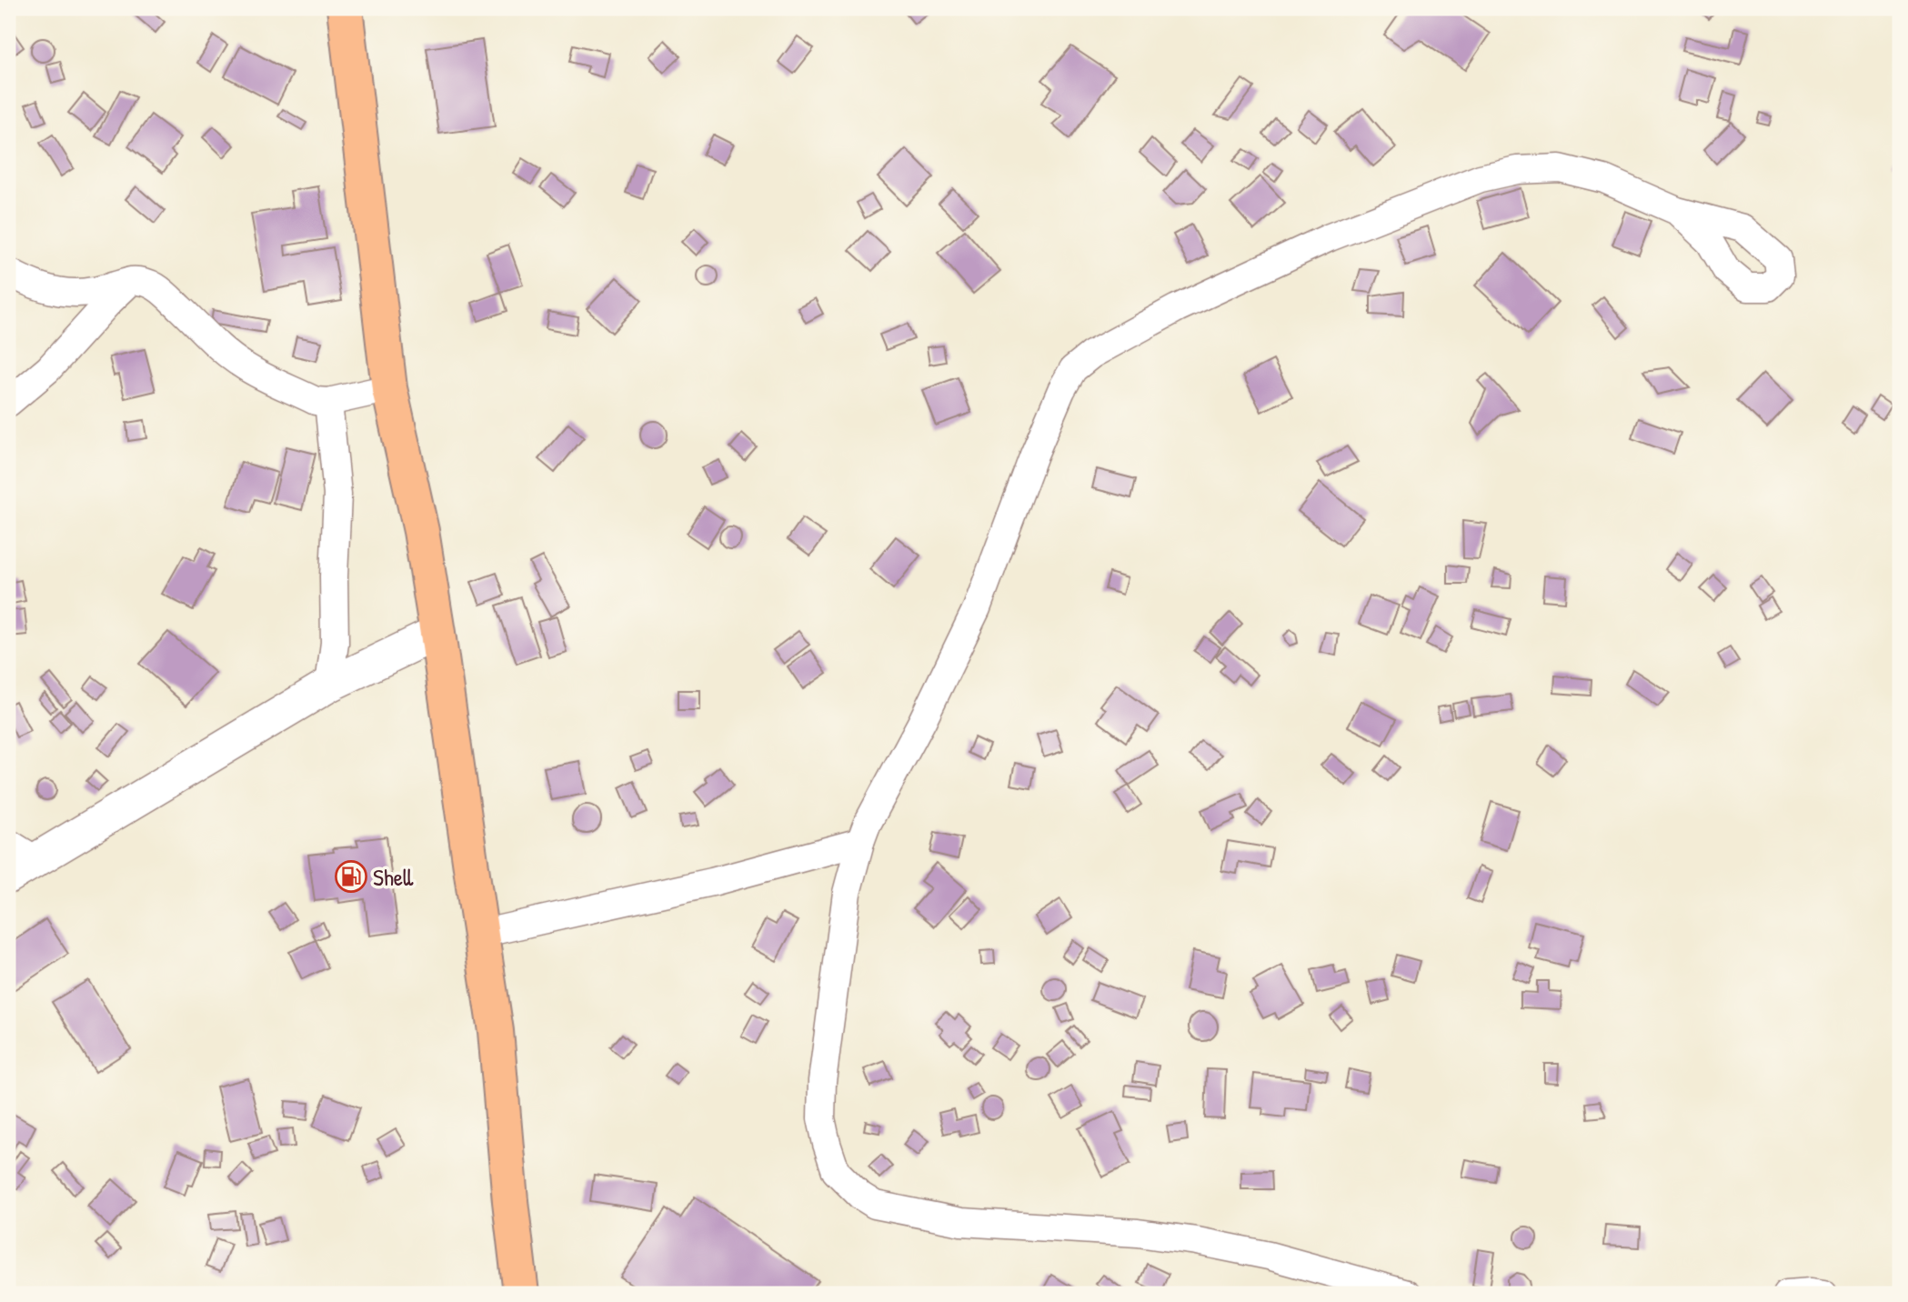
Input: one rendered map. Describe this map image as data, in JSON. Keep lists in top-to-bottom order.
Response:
{
  "places": {
    "fuel station": ["Shell"]
  }
}
